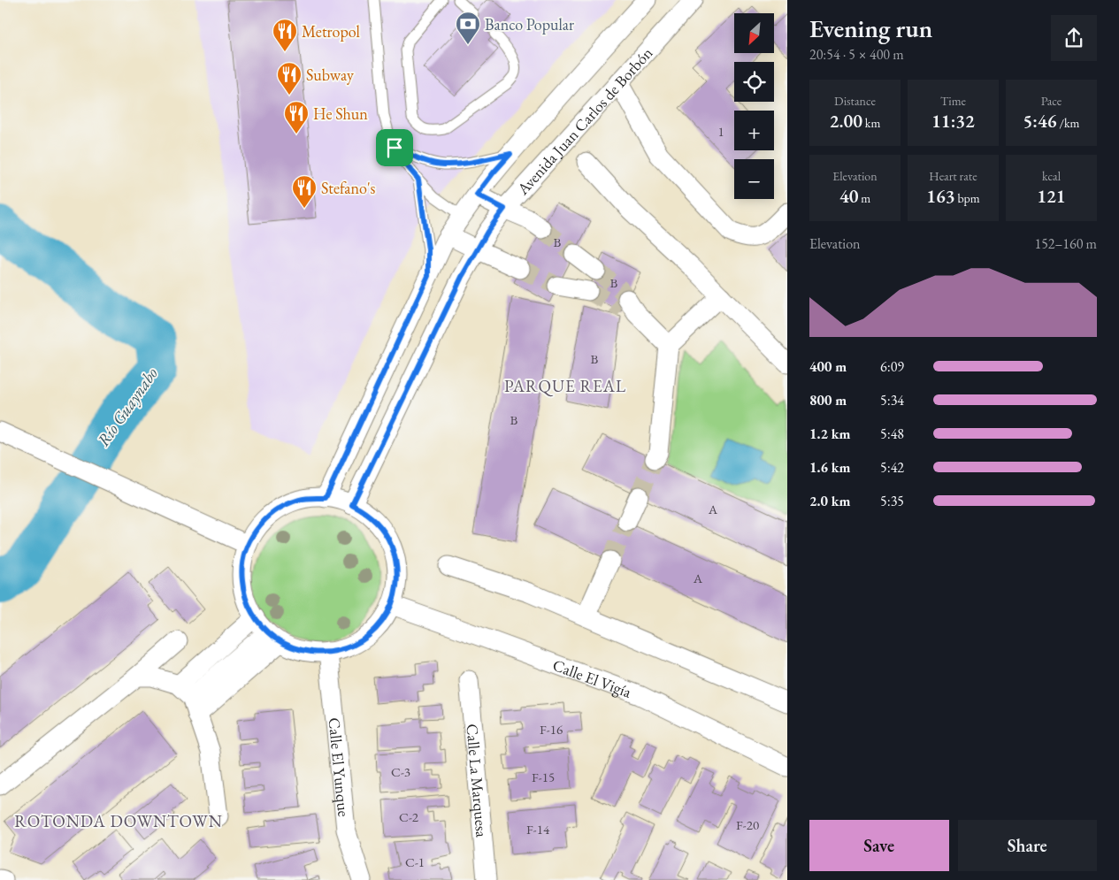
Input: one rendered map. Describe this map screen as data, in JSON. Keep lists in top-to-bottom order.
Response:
{
  "streets": {
    "street": [
      "Avenida Juan Carlos de Borbón",
      "Calle El Vigía",
      "Calle El Yunque",
      "Calle La Marquesa"
    ]
  },
  "crossings": [
    ["Avenida Juan Carlos de Borbón", "Calle El Vigía"],
    ["Avenida Juan Carlos de Borbón", "Calle El Yunque"],
    ["Calle El Vigía", "Calle El Yunque"]
  ],
  "districts": ["PARQUE REAL", "ROTONDA DOWNTOWN"],
  "water": ["Río Guaynabo"],
  "places": {
    "bank": ["Banco Popular"],
    "restaurant": [
      "Metropol",
      "Subway",
      "He Shun",
      "Stefano's"
    ]
  },
  "house_numbers": [
    "1",
    "B",
    "B",
    "B",
    "B",
    "A",
    "A",
    "F-16",
    "C-3",
    "F-15",
    "C-2",
    "F-20",
    "F-14",
    "C-1"
  ],
  "north": "bottom left",
  "page": {
    "heading": ["Evening run", "20:54 · 5 × 400 m"],
    "map_buttons": ["+", "−"],
    "stats": [
      ["Distance", "2.00 km"],
      ["Time", "11:32"],
      ["Pace", "5:46 /km"],
      ["Elevation", "40 m"],
      ["Heart rate", "163 bpm"],
      ["kcal", "121"]
    ],
    "chart": ["Elevation", "152–160 m"],
    "list": [
      {
        "name": "400 m",
        "note": "6:09"
      },
      {
        "name": "800 m",
        "note": "5:34"
      },
      {
        "name": "1.2 km",
        "note": "5:48"
      },
      {
        "name": "1.6 km",
        "note": "5:42"
      },
      {
        "name": "2.0 km",
        "note": "5:35"
      }
    ],
    "buttons": ["Save", "Share"]
  }
}
